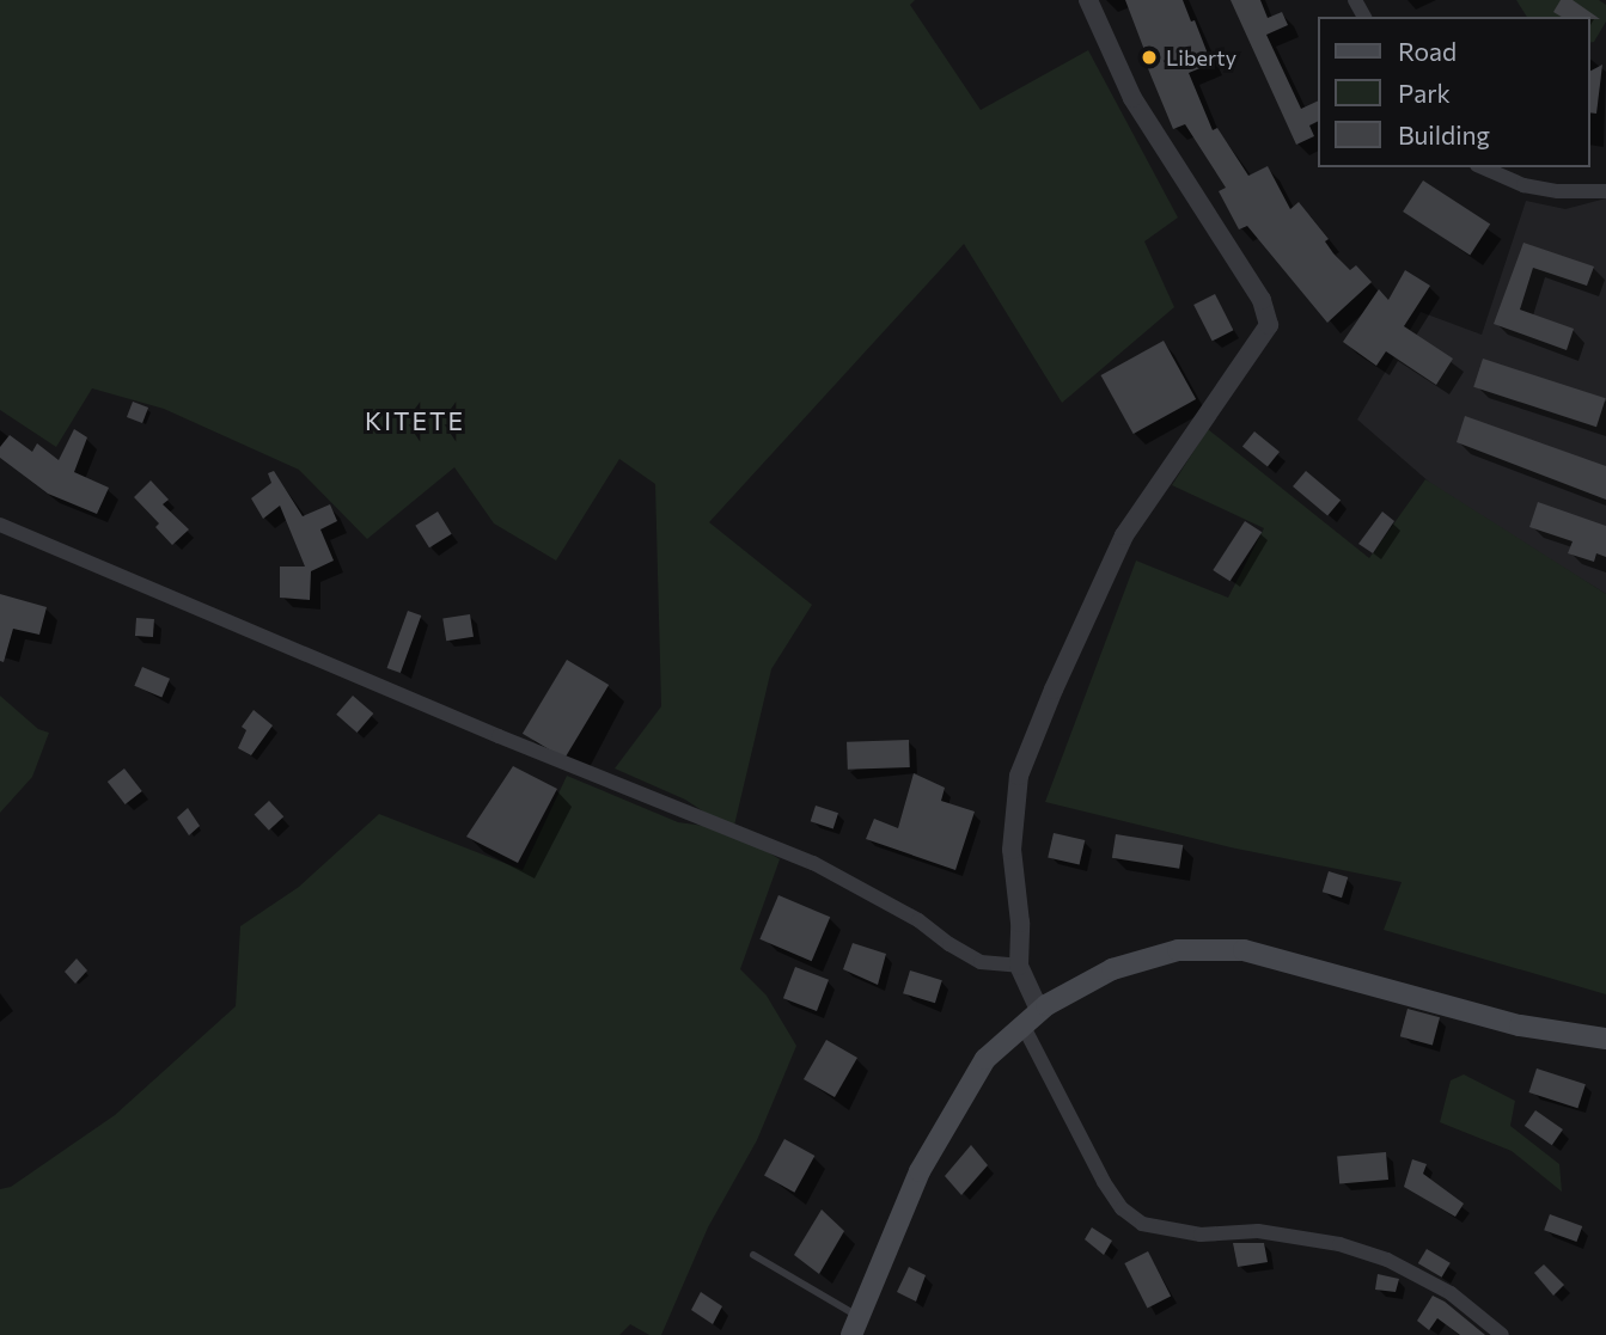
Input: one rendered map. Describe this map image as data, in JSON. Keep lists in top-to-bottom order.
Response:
{
  "districts": ["KITETE"],
  "places": ["Liberty"],
  "legend": ["Road", "Park", "Building"]
}
